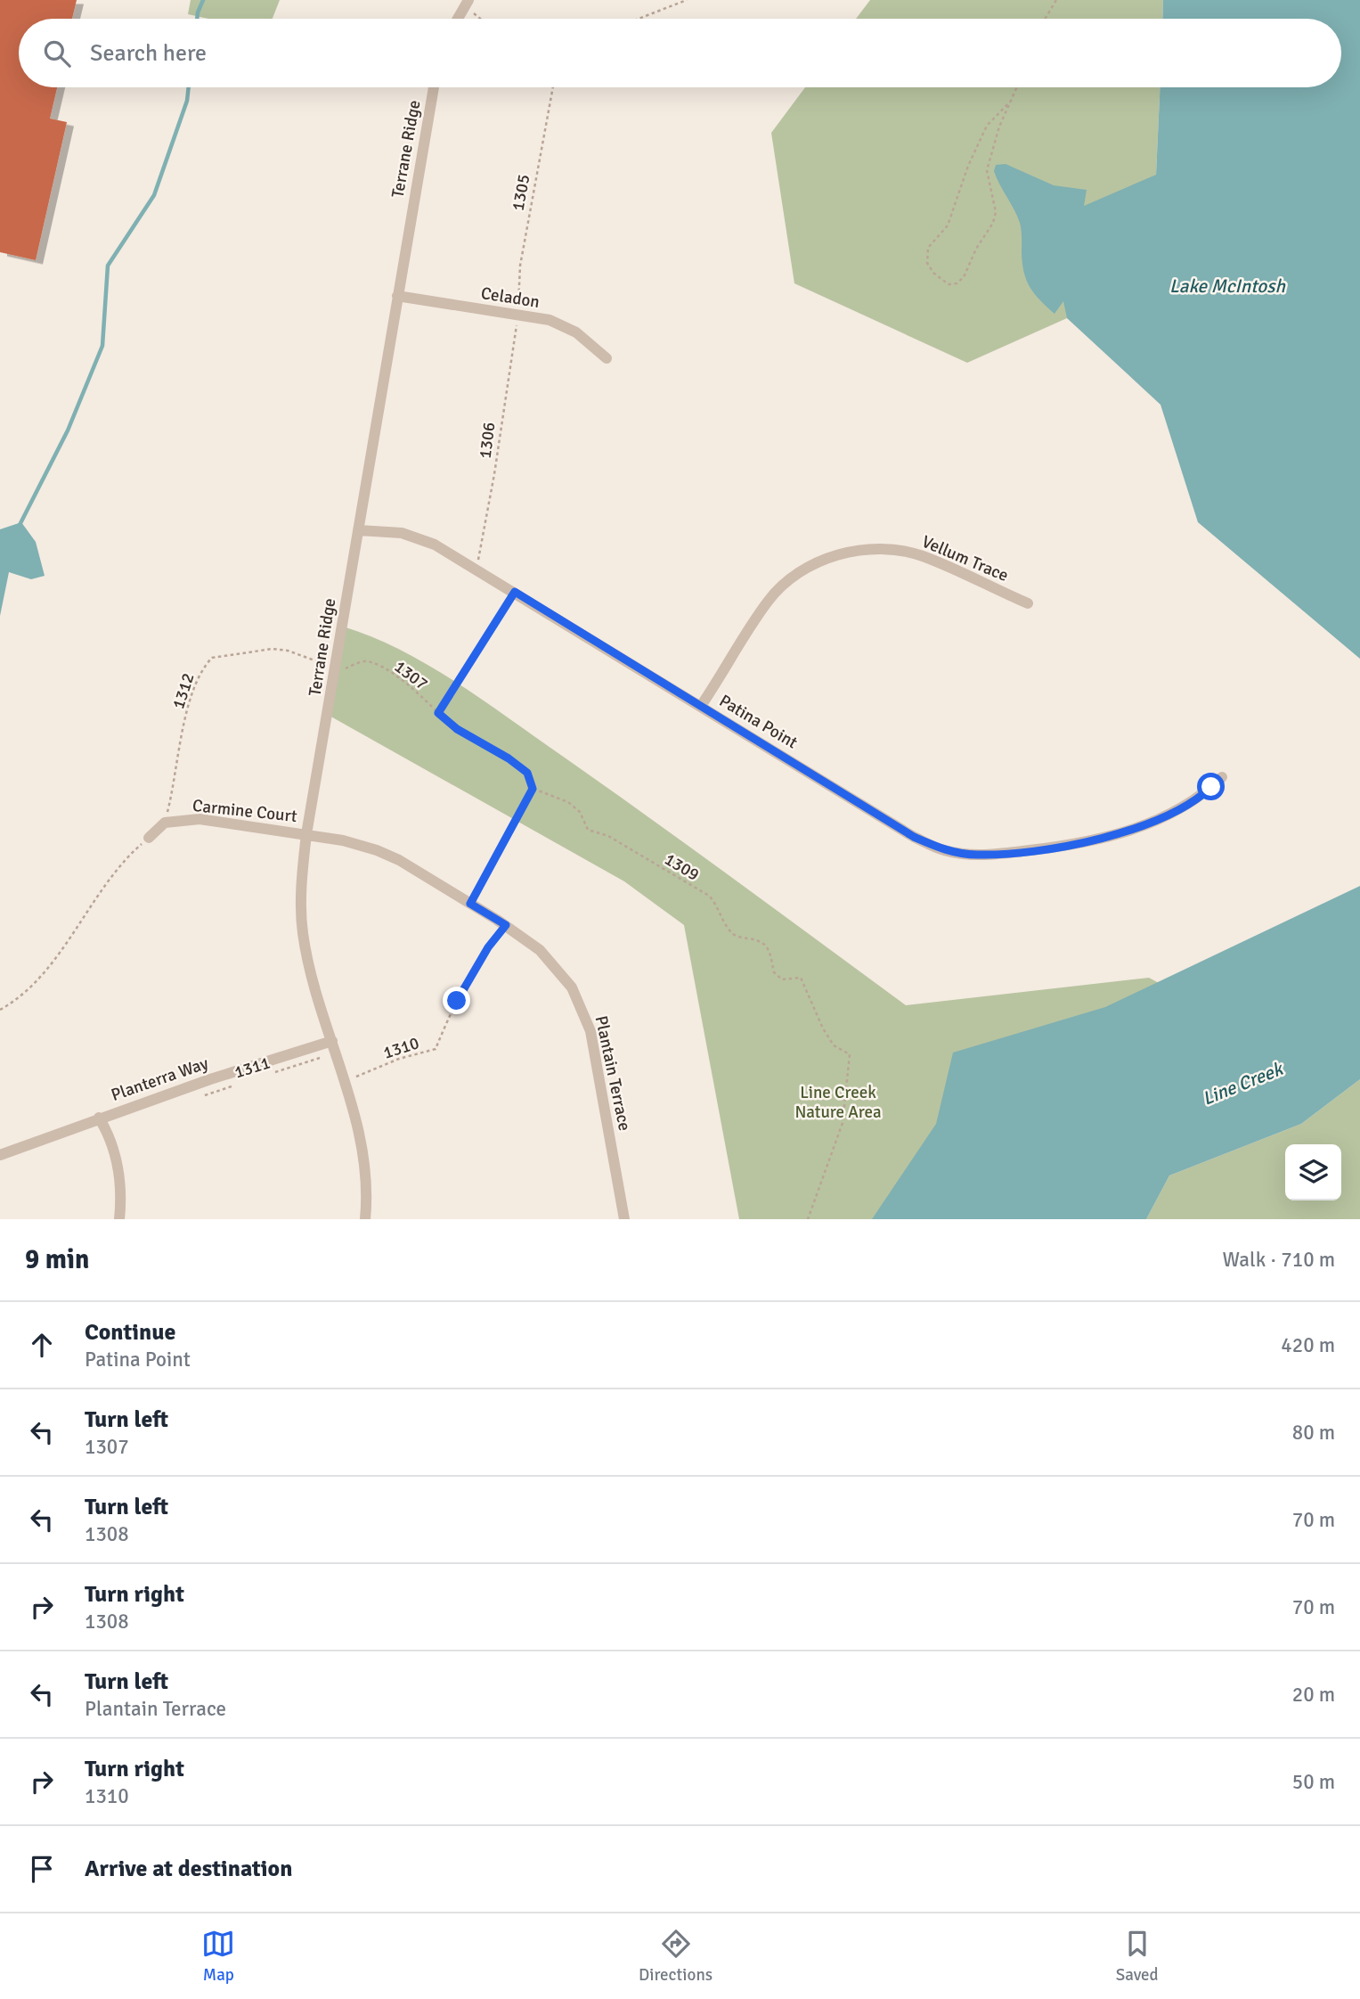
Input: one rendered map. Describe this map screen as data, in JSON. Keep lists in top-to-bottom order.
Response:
{
  "streets": {
    "street": [
      "Terrane Ridge",
      "Celadon",
      "Vellum Trace",
      "Patina Point",
      "Carmine Court",
      "Plantain Terrace",
      "Planterra Way"
    ],
    "path": [
      "1305",
      "1306",
      "1307",
      "1312",
      "1309",
      "1310",
      "1311"
    ]
  },
  "crossings": [
    ["Terrane Ridge", "Celadon"],
    ["Terrane Ridge", "1307"],
    ["Terrane Ridge", "1312"],
    ["Terrane Ridge", "Patina Point"],
    ["Terrane Ridge", "Carmine Court"],
    ["Terrane Ridge", "1310"],
    ["Terrane Ridge", "1311"],
    ["Terrane Ridge", "Plantain Terrace"],
    ["Terrane Ridge", "Planterra Way"],
    ["1305", "Celadon"],
    ["1305", "1306"],
    ["Celadon", "1306"],
    ["1306", "Patina Point"],
    ["Vellum Trace", "Patina Point"],
    ["1307", "1312"],
    ["1307", "Patina Point"],
    ["1312", "Carmine Court"],
    ["Carmine Court", "Plantain Terrace"],
    ["1310", "Plantain Terrace"],
    ["1311", "Planterra Way"]
  ],
  "water": ["Lake McIntosh", "Line Creek"],
  "parks": ["Line Creek Nature Area"],
  "page": {
    "search": "Search here",
    "heading": ["9 min", "Walk · 710 m"],
    "list": [
      ["Continue", "Patina Point", "420 m"],
      ["Turn left", "1307", "80 m"],
      ["Turn left", "1308", "70 m"],
      ["Turn right", "1308", "70 m"],
      ["Turn left", "Plantain Terrace", "20 m"],
      ["Turn right", "1310", "50 m"],
      "Arrive at destination"
    ],
    "nav": ["Map", "Directions", "Saved"]
  }
}
